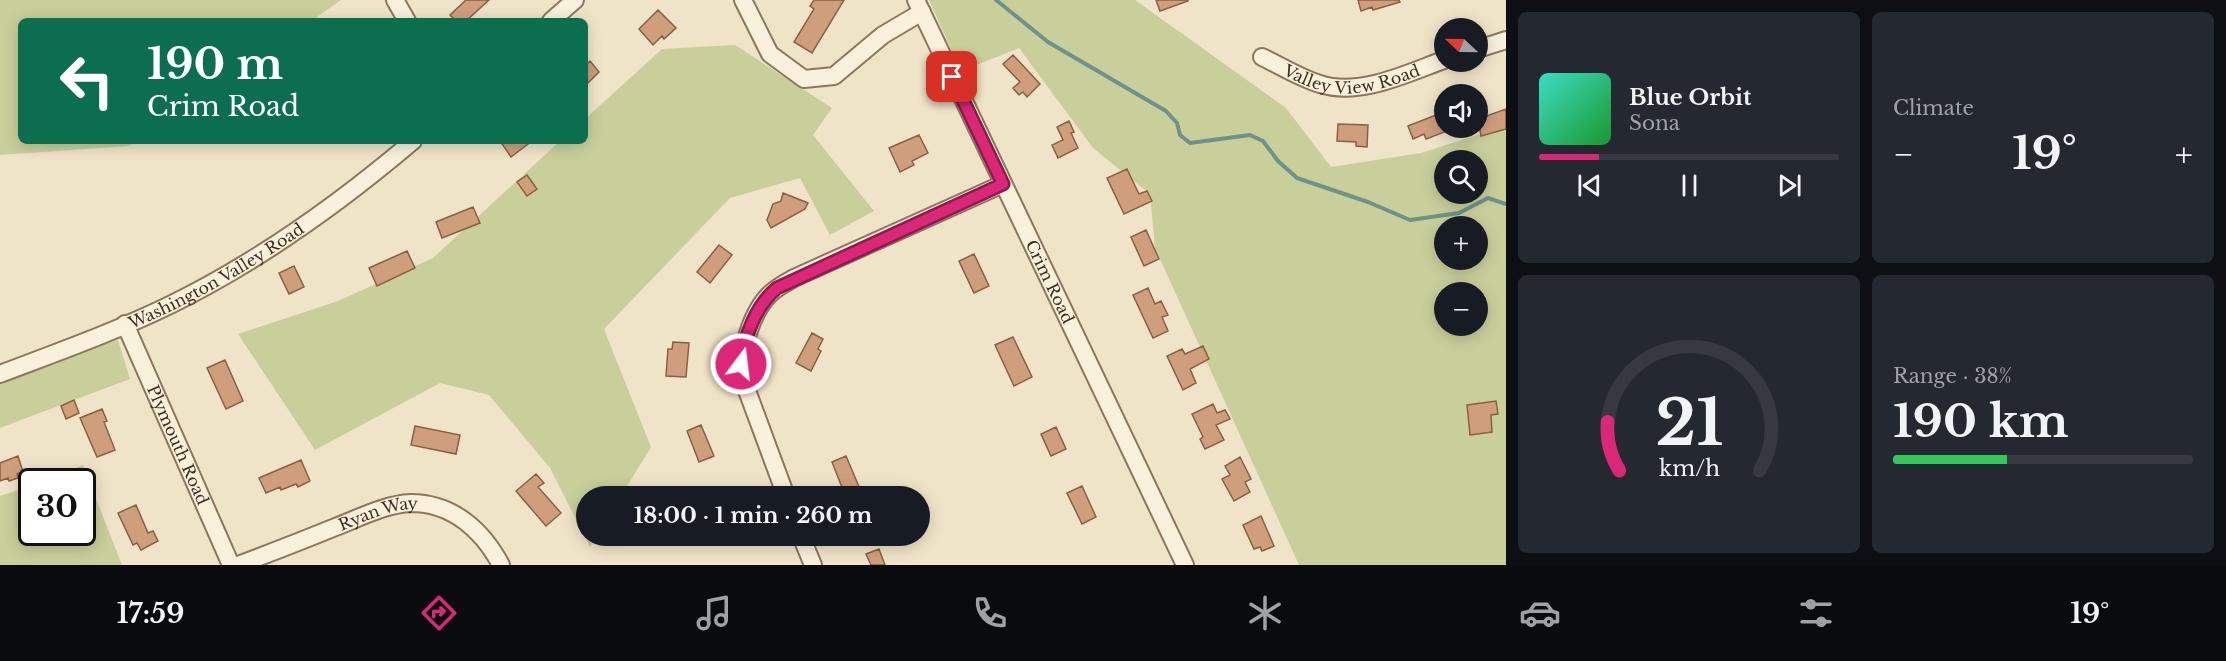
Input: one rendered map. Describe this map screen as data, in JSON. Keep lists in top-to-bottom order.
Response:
{
  "streets": {
    "street": [
      "Valley View Road",
      "Washington Valley Road",
      "Crim Road",
      "Plymouth Road",
      "Ryan Way"
    ]
  },
  "crossings": [
    ["Washington Valley Road", "Plymouth Road"]
  ],
  "north": "left",
  "page": {
    "tile": [
      "Climate",
      ["Range · 38%", "190 km"]
    ],
    "map_buttons": ["+", "−"],
    "turn": ["190 m", "Crim Road"],
    "song": ["Blue Orbit", "Sona"],
    "heat": ["−", "19°", "+"],
    "limit": "30",
    "trip": "18:00 · 1 min · 260 m",
    "tabs": ["17:59", "19°"],
    "gauge": ["21", "km/h"]
  }
}
